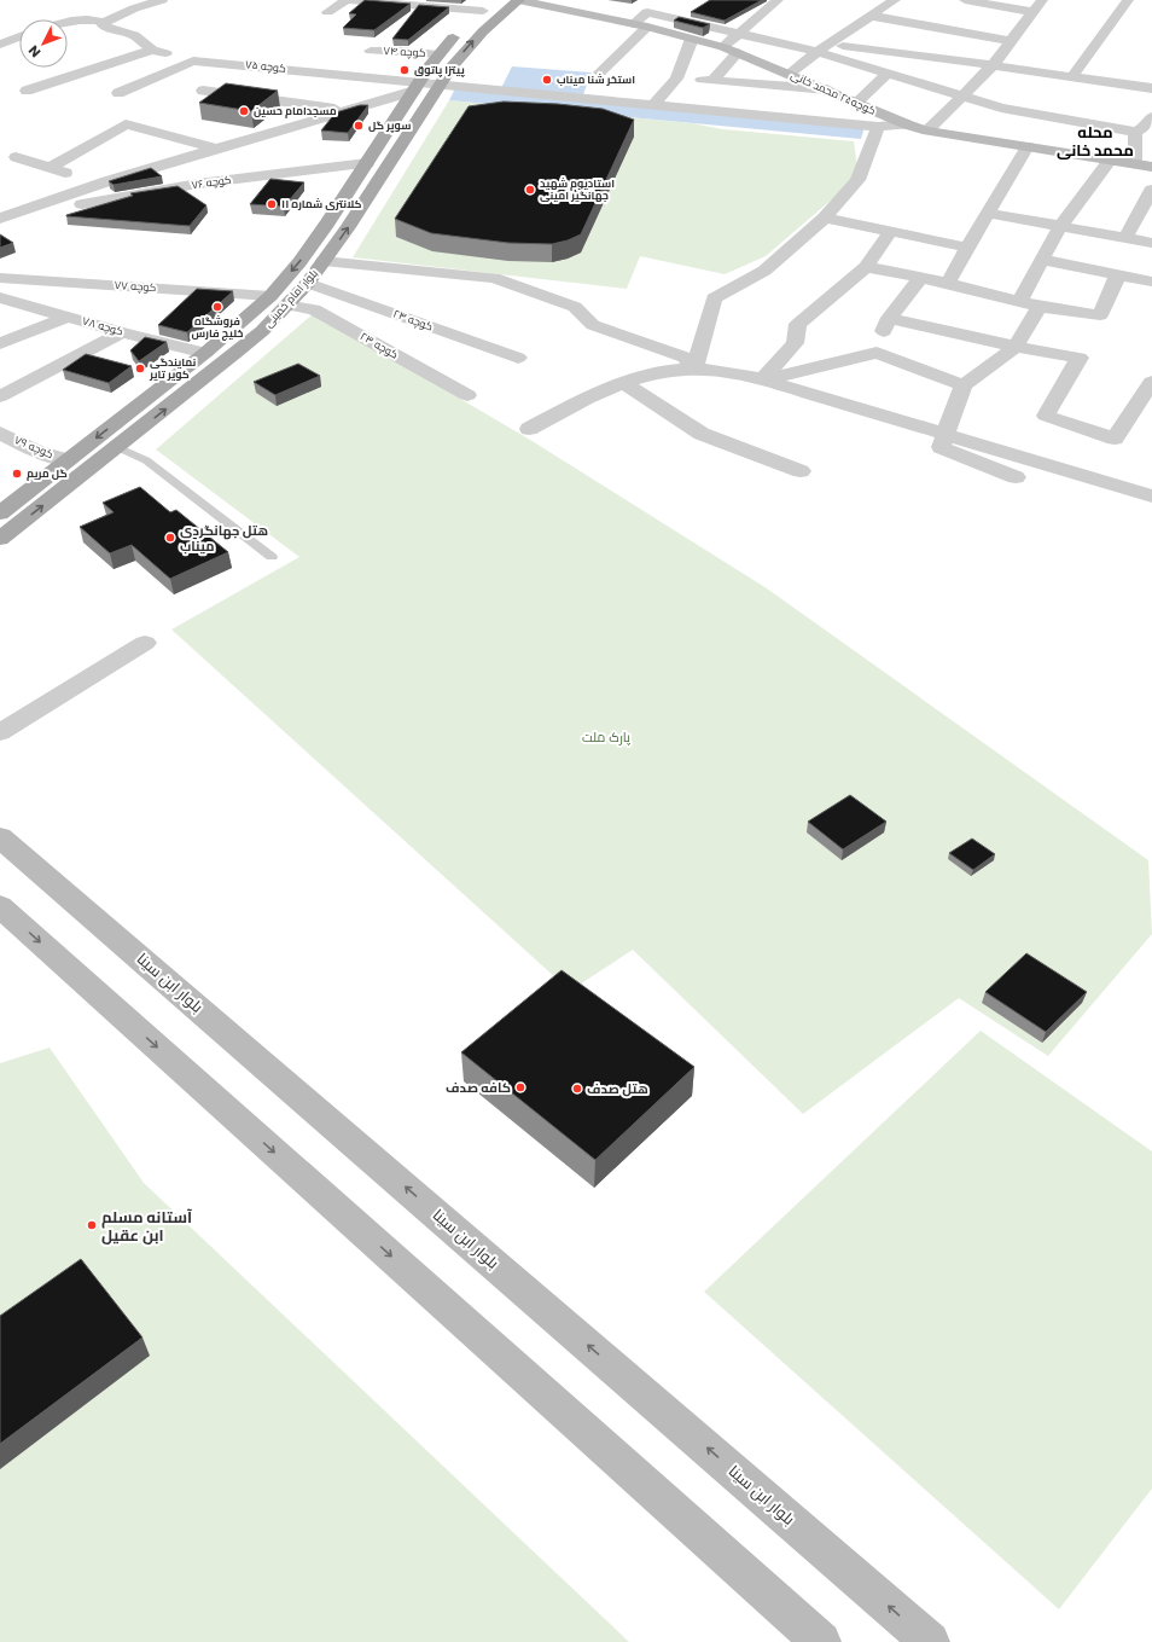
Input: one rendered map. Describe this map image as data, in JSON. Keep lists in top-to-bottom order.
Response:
{
  "streets": {
    "main road": ["کوچه۲۵ محمد خانی", "بلوار امام خمینی", "بلوار ابن سینا"],
    "street": [
      "کوچه ۷۴",
      "کوچه ۷۵",
      "کوچه ۷۶",
      "کوچه ۷۷",
      "کوچه ۲۴",
      "کوچه ۷۸",
      "کوچه ۲۳",
      "کوچه ۷۹"
    ]
  },
  "crossings": [
    ["کوچه ۷۴", "بلوار امام خمینی"],
    ["کوچه ۷۵", "کوچه۲۵ محمد خانی"],
    ["کوچه ۷۵", "بلوار امام خمینی"],
    ["کوچه۲۵ محمد خانی", "بلوار امام خمینی"],
    ["کوچه ۷۶", "بلوار امام خمینی"],
    ["کوچه ۷۷", "بلوار امام خمینی"],
    ["بلوار امام خمینی", "کوچه ۲۴"],
    ["بلوار امام خمینی", "کوچه ۷۸"],
    ["بلوار امام خمینی", "کوچه ۲۳"],
    ["بلوار امام خمینی", "کوچه ۷۹"]
  ],
  "districts": ["محله محمد خانی"],
  "parks": ["پارک ملت"],
  "places": [
    "پیتزا پاتوق",
    "استخر شنا میناب",
    "مسجدامام حسین",
    "سوپر گل",
    "استادیوم شهید جهانگیر امینی",
    "کلانتری شماره ۱۱",
    "فروشگاه خلیج فارس",
    "نمایندگی کویر تایر",
    "گل مریم",
    "هتل جهانگردی میناب",
    "کافه صدف",
    "هتل صدف",
    "آستانه مسلم ابن عقیل"
  ],
  "north": "bottom left"
}
